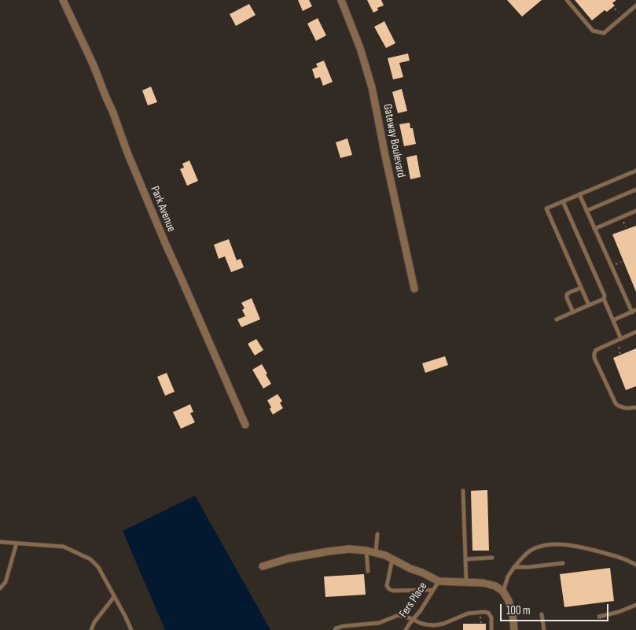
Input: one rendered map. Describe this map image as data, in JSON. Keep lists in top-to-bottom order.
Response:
{
  "streets": {
    "street": ["Gateway Boulevard", "Park Avenue"],
    "lane": ["Fers Place"]
  },
  "scale_bar": "100 m"
}
